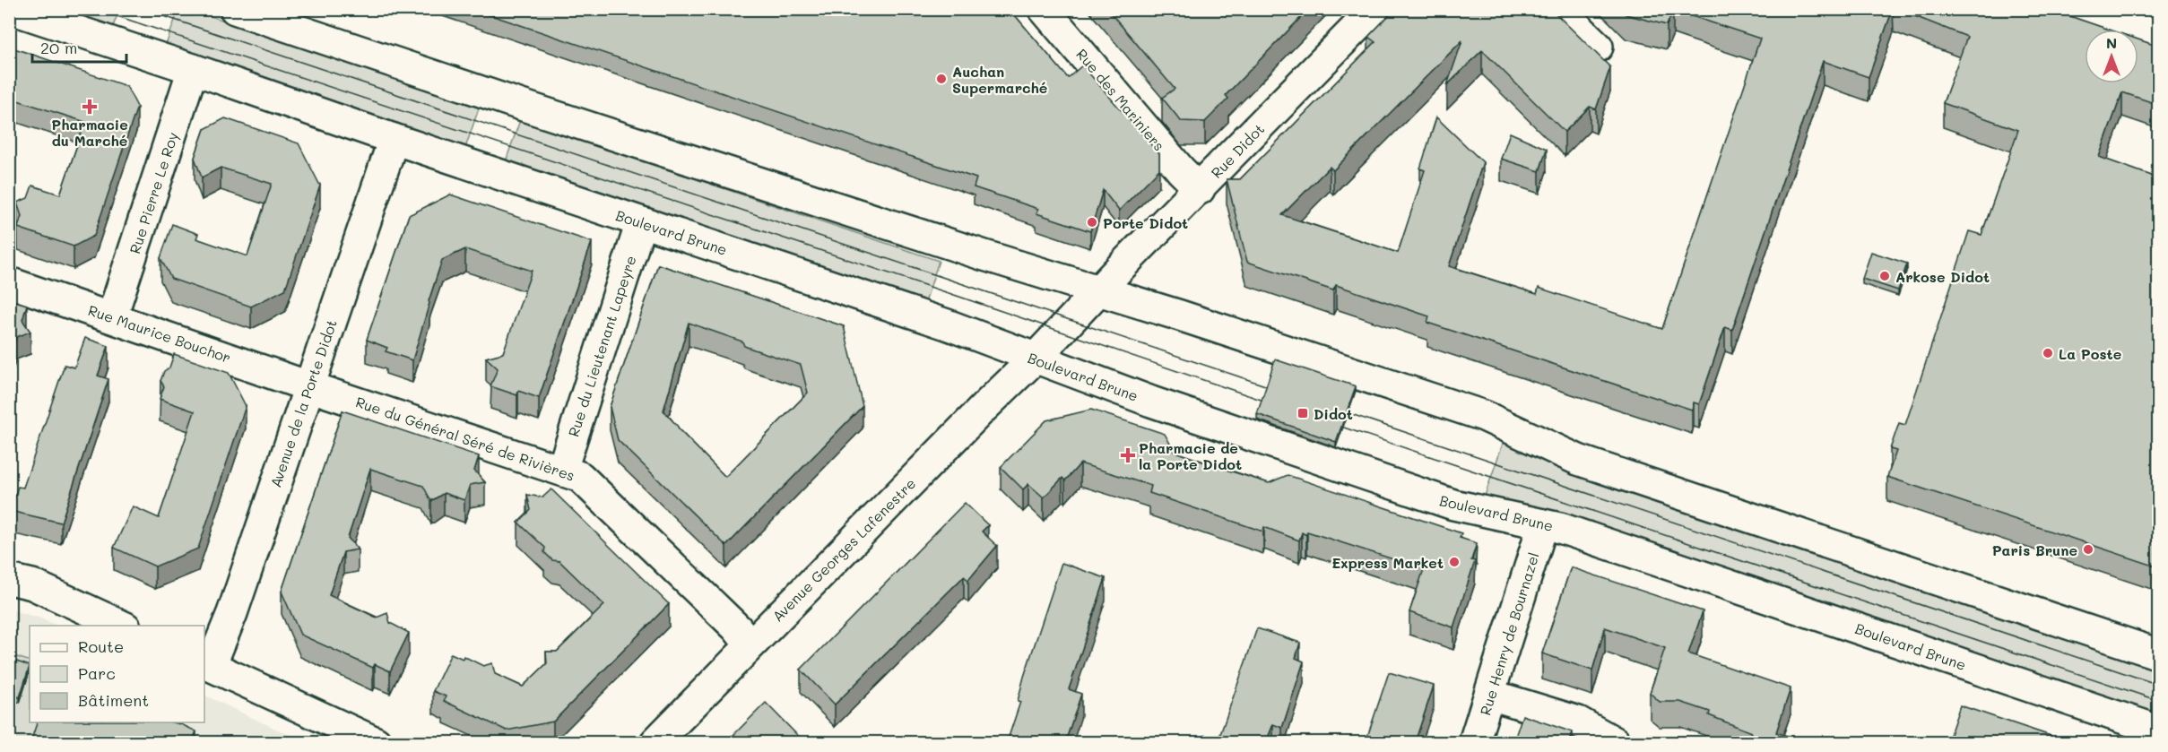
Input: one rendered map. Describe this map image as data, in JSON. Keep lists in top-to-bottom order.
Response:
{
  "streets": {
    "main road": [
      "Rue des Mariniers",
      "Rue Didot",
      "Rue Pierre Le Roy",
      "Boulevard Brune",
      "Rue Maurice Bouchor",
      "Rue du Lieutenant Lapeyre",
      "Avenue de la Porte Didot",
      "Rue du Général Séré de Rivières",
      "Avenue Georges Lafenestre",
      "Rue Henry de Bournazel"
    ]
  },
  "crossings": [
    ["Rue des Mariniers", "Rue Didot"],
    ["Rue Didot", "Boulevard Brune"],
    ["Rue Didot", "Avenue Georges Lafenestre"],
    ["Rue Pierre Le Roy", "Boulevard Brune"],
    ["Rue Pierre Le Roy", "Rue Maurice Bouchor"],
    ["Boulevard Brune", "Rue du Lieutenant Lapeyre"],
    ["Boulevard Brune", "Avenue de la Porte Didot"],
    ["Boulevard Brune", "Avenue Georges Lafenestre"],
    ["Boulevard Brune", "Rue Henry de Bournazel"],
    ["Rue Maurice Bouchor", "Avenue de la Porte Didot"],
    ["Rue Maurice Bouchor", "Rue du Général Séré de Rivières"],
    ["Rue du Lieutenant Lapeyre", "Rue du Général Séré de Rivières"],
    ["Avenue de la Porte Didot", "Rue du Général Séré de Rivières"],
    ["Rue du Général Séré de Rivières", "Avenue Georges Lafenestre"]
  ],
  "places": {
    "other": [
      "Auchan Supermarché",
      "Porte Didot",
      "Arkose Didot",
      "La Poste",
      "Paris Brune",
      "Express Market"
    ],
    "health": ["Pharmacie du Marché", "Pharmacie de la Porte Didot"],
    "transit": ["Didot"]
  },
  "legend": ["Route", "Parc", "Bâtiment"],
  "scale_bar": "20 m",
  "north": "top"
}
